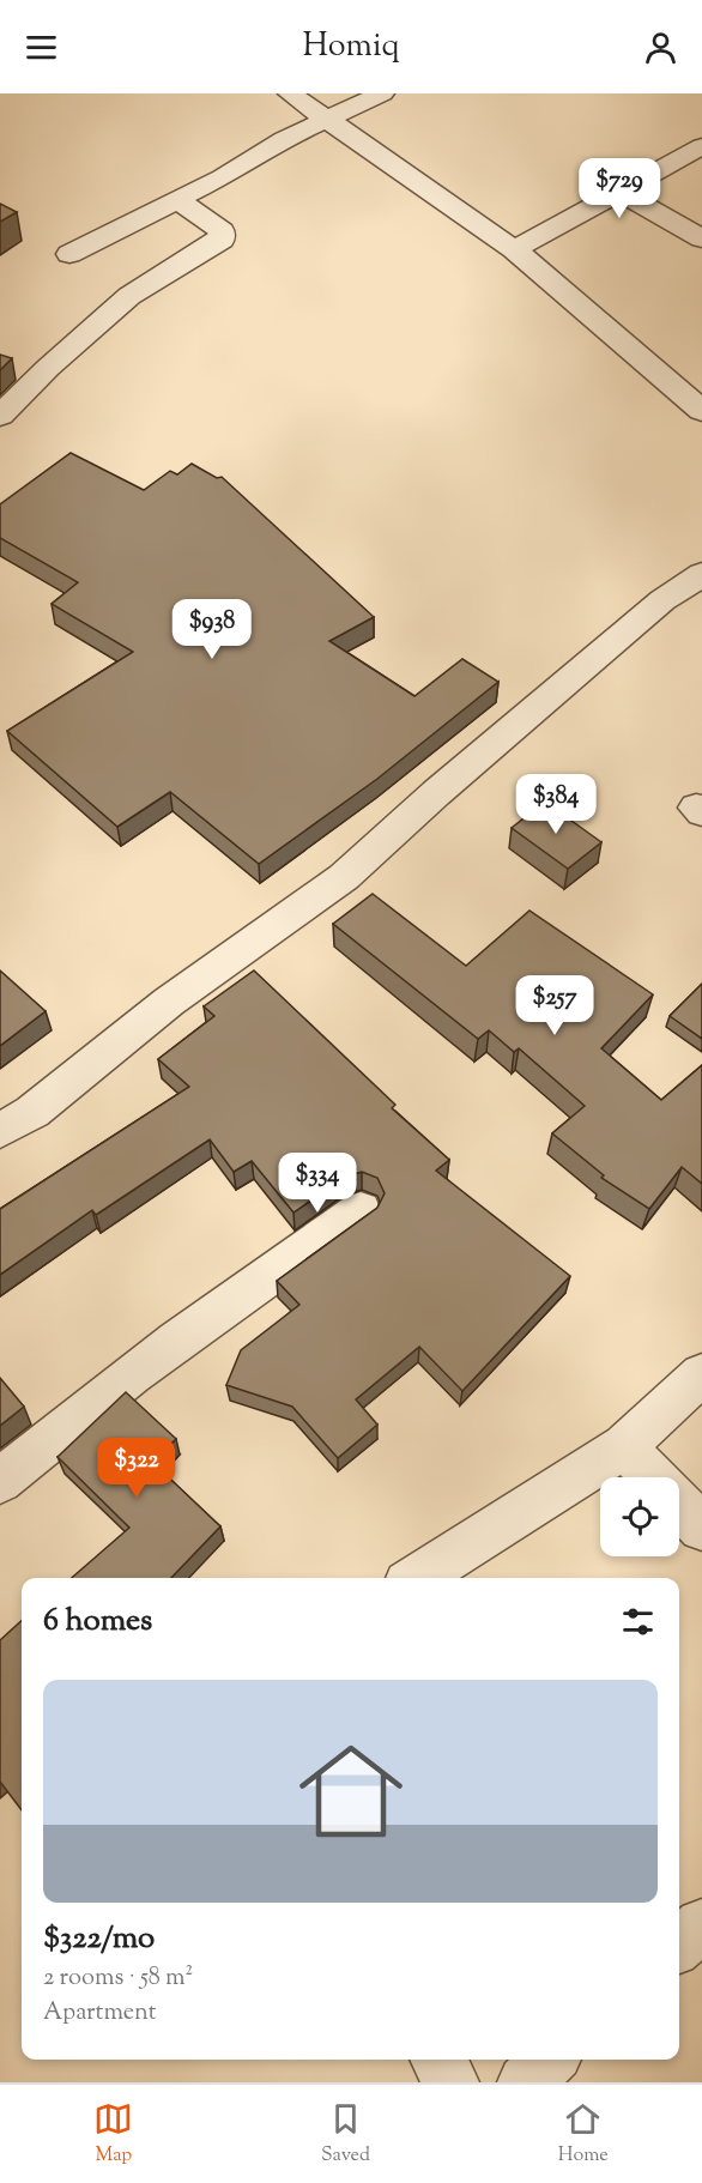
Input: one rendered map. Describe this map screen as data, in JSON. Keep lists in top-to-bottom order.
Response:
{
  "page": {
    "header": "Homiq",
    "price": [
      "$729",
      "$938",
      "$384",
      "$257",
      "$334",
      "$322"
    ],
    "heading": "6 homes",
    "list": [
      {
        "name": "$322/mo",
        "note": "2 rooms · 58 m² · Apartment"
      }
    ],
    "tabs": ["Map", "Saved", "Home"]
  }
}
